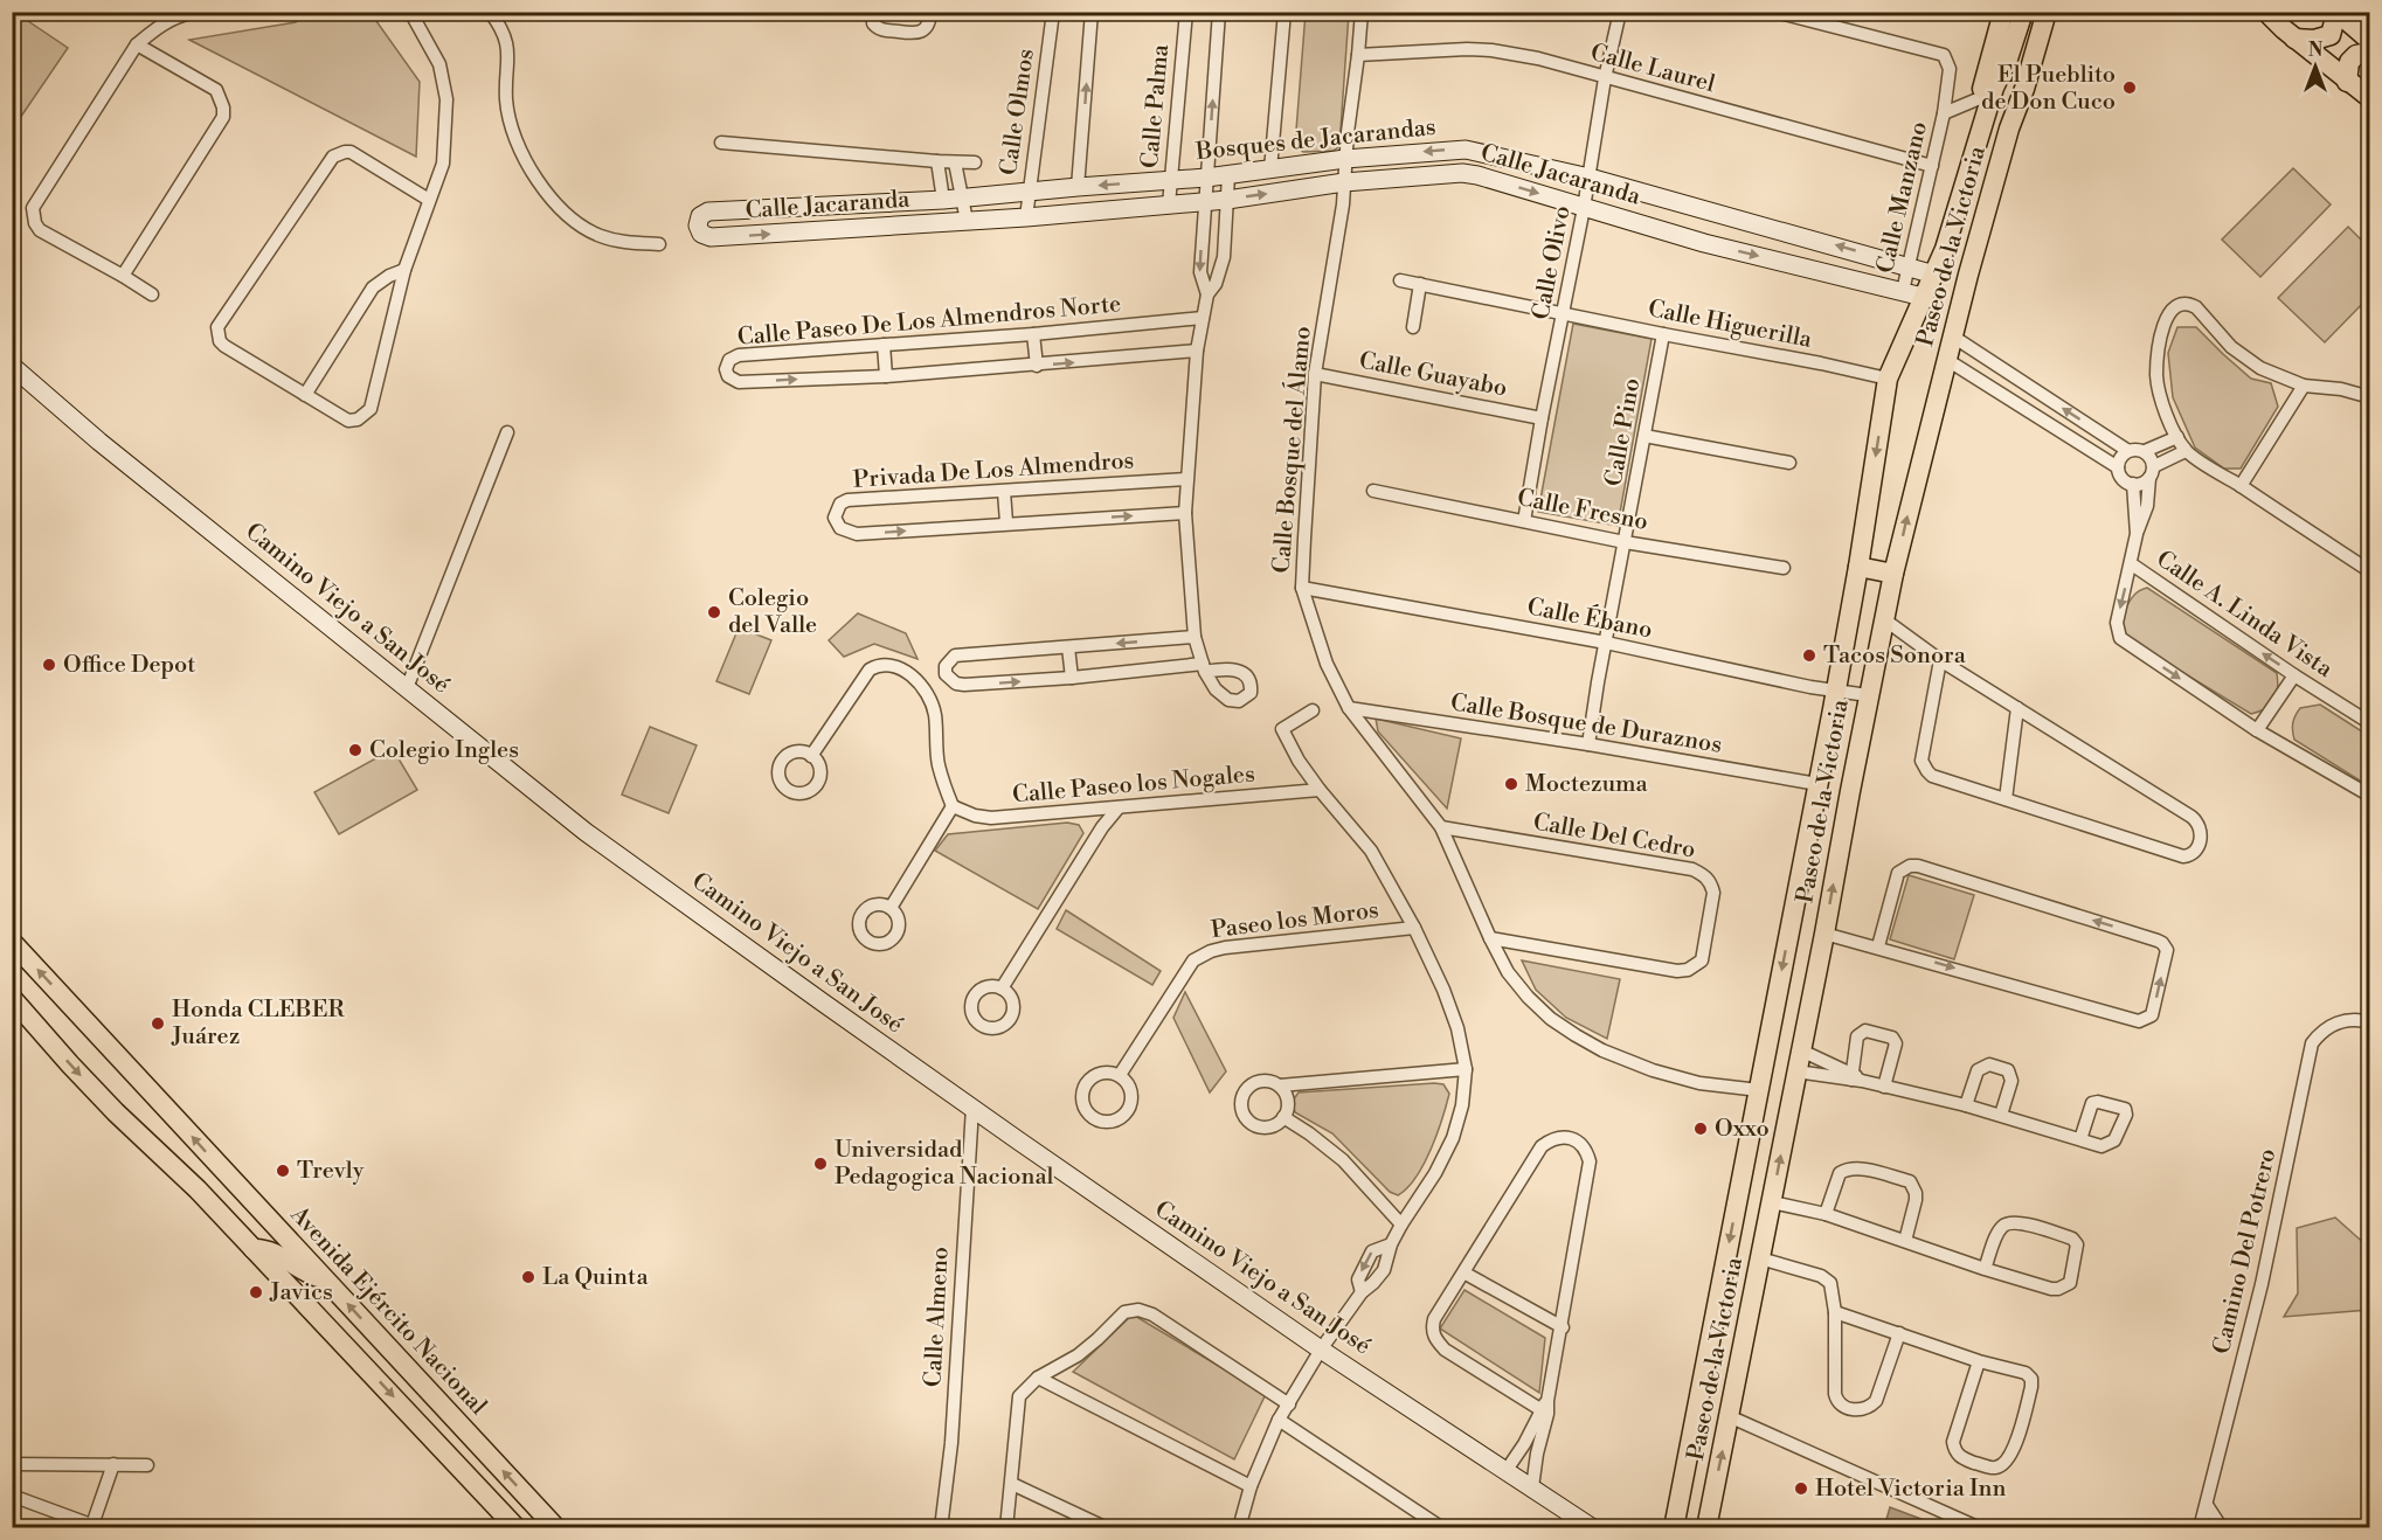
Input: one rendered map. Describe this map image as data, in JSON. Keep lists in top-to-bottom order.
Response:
{
  "streets": {
    "main road": ["Paseo de la Victoria", "Avenida Ejército Nacional"],
    "street": [
      "Calle Laurel",
      "Calle Palma",
      "Calle Olmos",
      "Bosques de Jacarandas",
      "Calle Jacaranda",
      "Calle Manzano",
      "Calle Olivo",
      "Calle Paseo De Los Almendros Norte",
      "Calle Higuerilla",
      "Calle Guayabo",
      "Calle Pino",
      "Calle Bosque del Álamo",
      "Privada De Los Almendros",
      "Calle Fresno",
      "Camino Viejo a San José",
      "Calle A. Linda Vista",
      "Calle Ébano",
      "Calle Bosque de Duraznos",
      "Calle Paseo los Nogales",
      "Calle Del Cedro",
      "Paseo los Moros",
      "Camino Del Potrero",
      "Calle Almeno"
    ]
  },
  "crossings": [
    ["Calle Laurel", "Calle Manzano"],
    ["Calle Laurel", "Calle Olivo"],
    ["Calle Laurel", "Calle Bosque del Álamo"],
    ["Calle Palma", "Bosques de Jacarandas"],
    ["Calle Palma", "Calle Jacaranda"],
    ["Calle Olmos", "Bosques de Jacarandas"],
    ["Calle Olmos", "Calle Jacaranda"],
    ["Bosques de Jacarandas", "Calle Jacaranda"],
    ["Bosques de Jacarandas", "Calle Manzano"],
    ["Bosques de Jacarandas", "Paseo de la Victoria"],
    ["Bosques de Jacarandas", "Calle Olivo"],
    ["Bosques de Jacarandas", "Calle Bosque del Álamo"],
    ["Calle Jacaranda", "Calle Manzano"],
    ["Calle Jacaranda", "Paseo de la Victoria"],
    ["Calle Jacaranda", "Calle Olivo"],
    ["Calle Jacaranda", "Calle Bosque del Álamo"],
    ["Paseo de la Victoria", "Calle Higuerilla"],
    ["Paseo de la Victoria", "Calle Bosque del Álamo"],
    ["Paseo de la Victoria", "Calle Ébano"],
    ["Paseo de la Victoria", "Calle Bosque de Duraznos"],
    ["Calle Olivo", "Calle Higuerilla"],
    ["Calle Olivo", "Calle Guayabo"],
    ["Calle Olivo", "Calle Fresno"],
    ["Calle Higuerilla", "Calle Pino"],
    ["Calle Guayabo", "Calle Bosque del Álamo"],
    ["Calle Pino", "Calle Fresno"],
    ["Calle Pino", "Calle Ébano"],
    ["Calle Pino", "Calle Bosque de Duraznos"],
    ["Calle Bosque del Álamo", "Calle Ébano"],
    ["Calle Bosque del Álamo", "Calle Bosque de Duraznos"],
    ["Calle Bosque del Álamo", "Calle Del Cedro"],
    ["Camino Viejo a San José", "Calle Almeno"]
  ],
  "one_way": ["Bosques de Jacarandas", "Calle Jacaranda", "Calle A. Linda Vista"],
  "places": [
    "El Pueblito de Don Cuco",
    "Colegio del Valle",
    "Tacos Sonora",
    "Office Depot",
    "Colegio Ingles",
    "Moctezuma",
    "Honda CLEBER Juárez",
    "Oxxo",
    "Universidad Pedagogica Nacional",
    "Trevly",
    "La Quinta",
    "Javics",
    "Hotel Victoria Inn"
  ],
  "north": "top"
}
